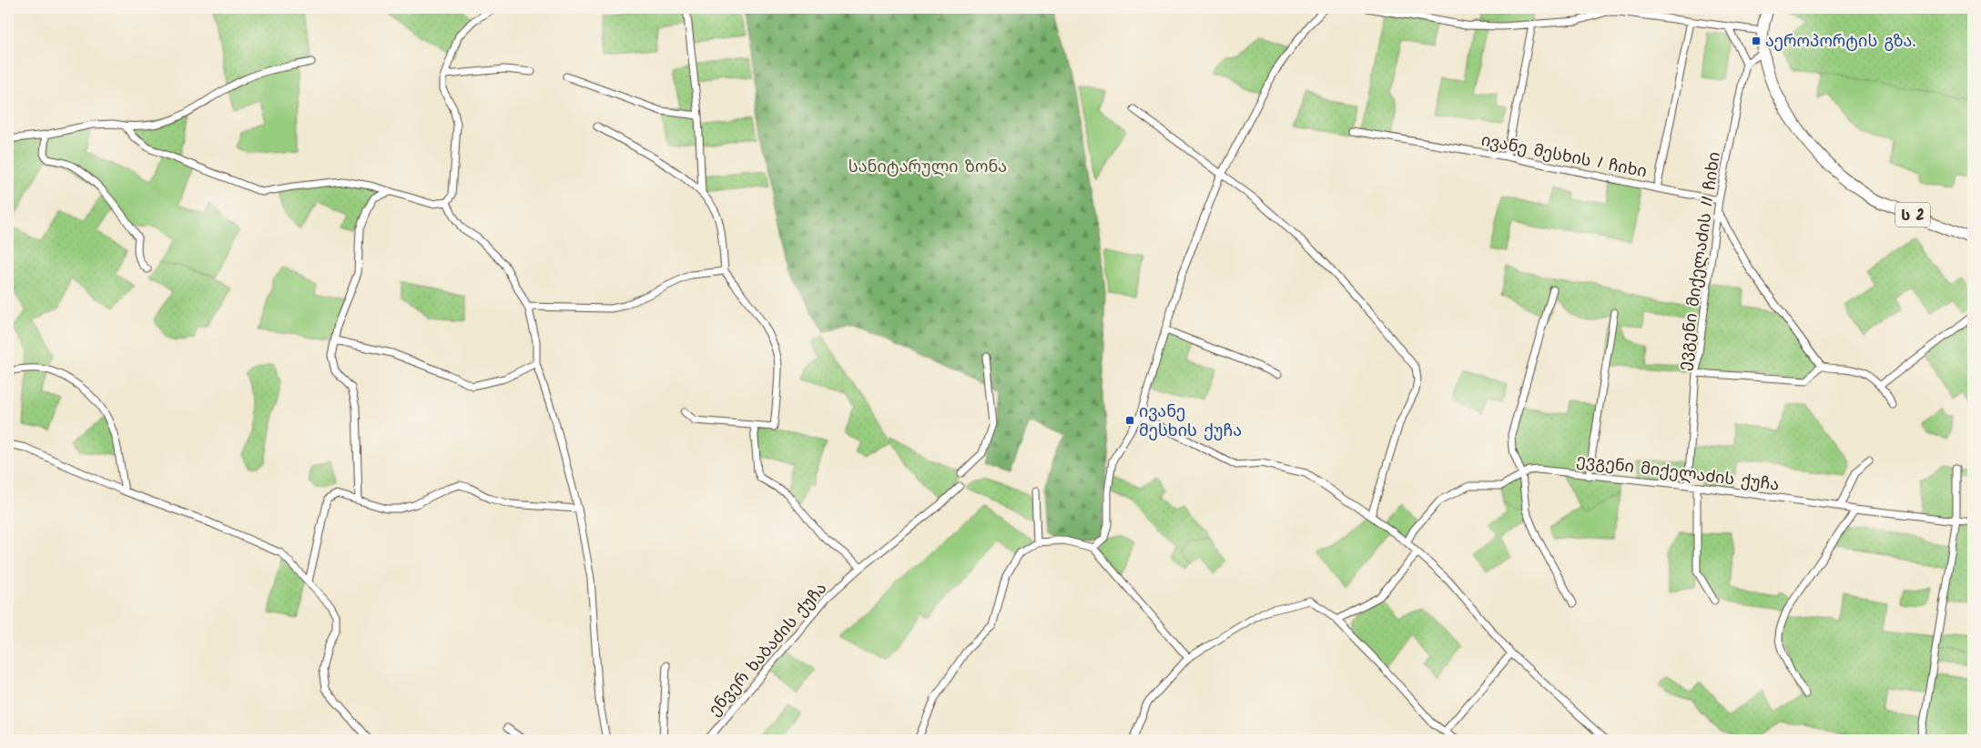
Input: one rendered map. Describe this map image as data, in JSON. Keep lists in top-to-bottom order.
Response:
{
  "streets": {
    "highway": ["ს 2"],
    "street": [
      "ივანე მესხის I ჩიხი",
      "ევგენი მიქელაძის II ჩიხი",
      "ევგენი მიქელაძის ქუჩა",
      "ენვერ ხაბაძის ქუჩა"
    ]
  },
  "crossings": [
    ["ევგენი მიქელაძის II ჩიხი", "ევგენი მიქელაძის ქუჩა"]
  ],
  "parks": ["სანიტარული ზონა"],
  "places": {
    "transit": ["აეროპორტის გზა.", "ივანე მესხის ქუჩა"]
  }
}
